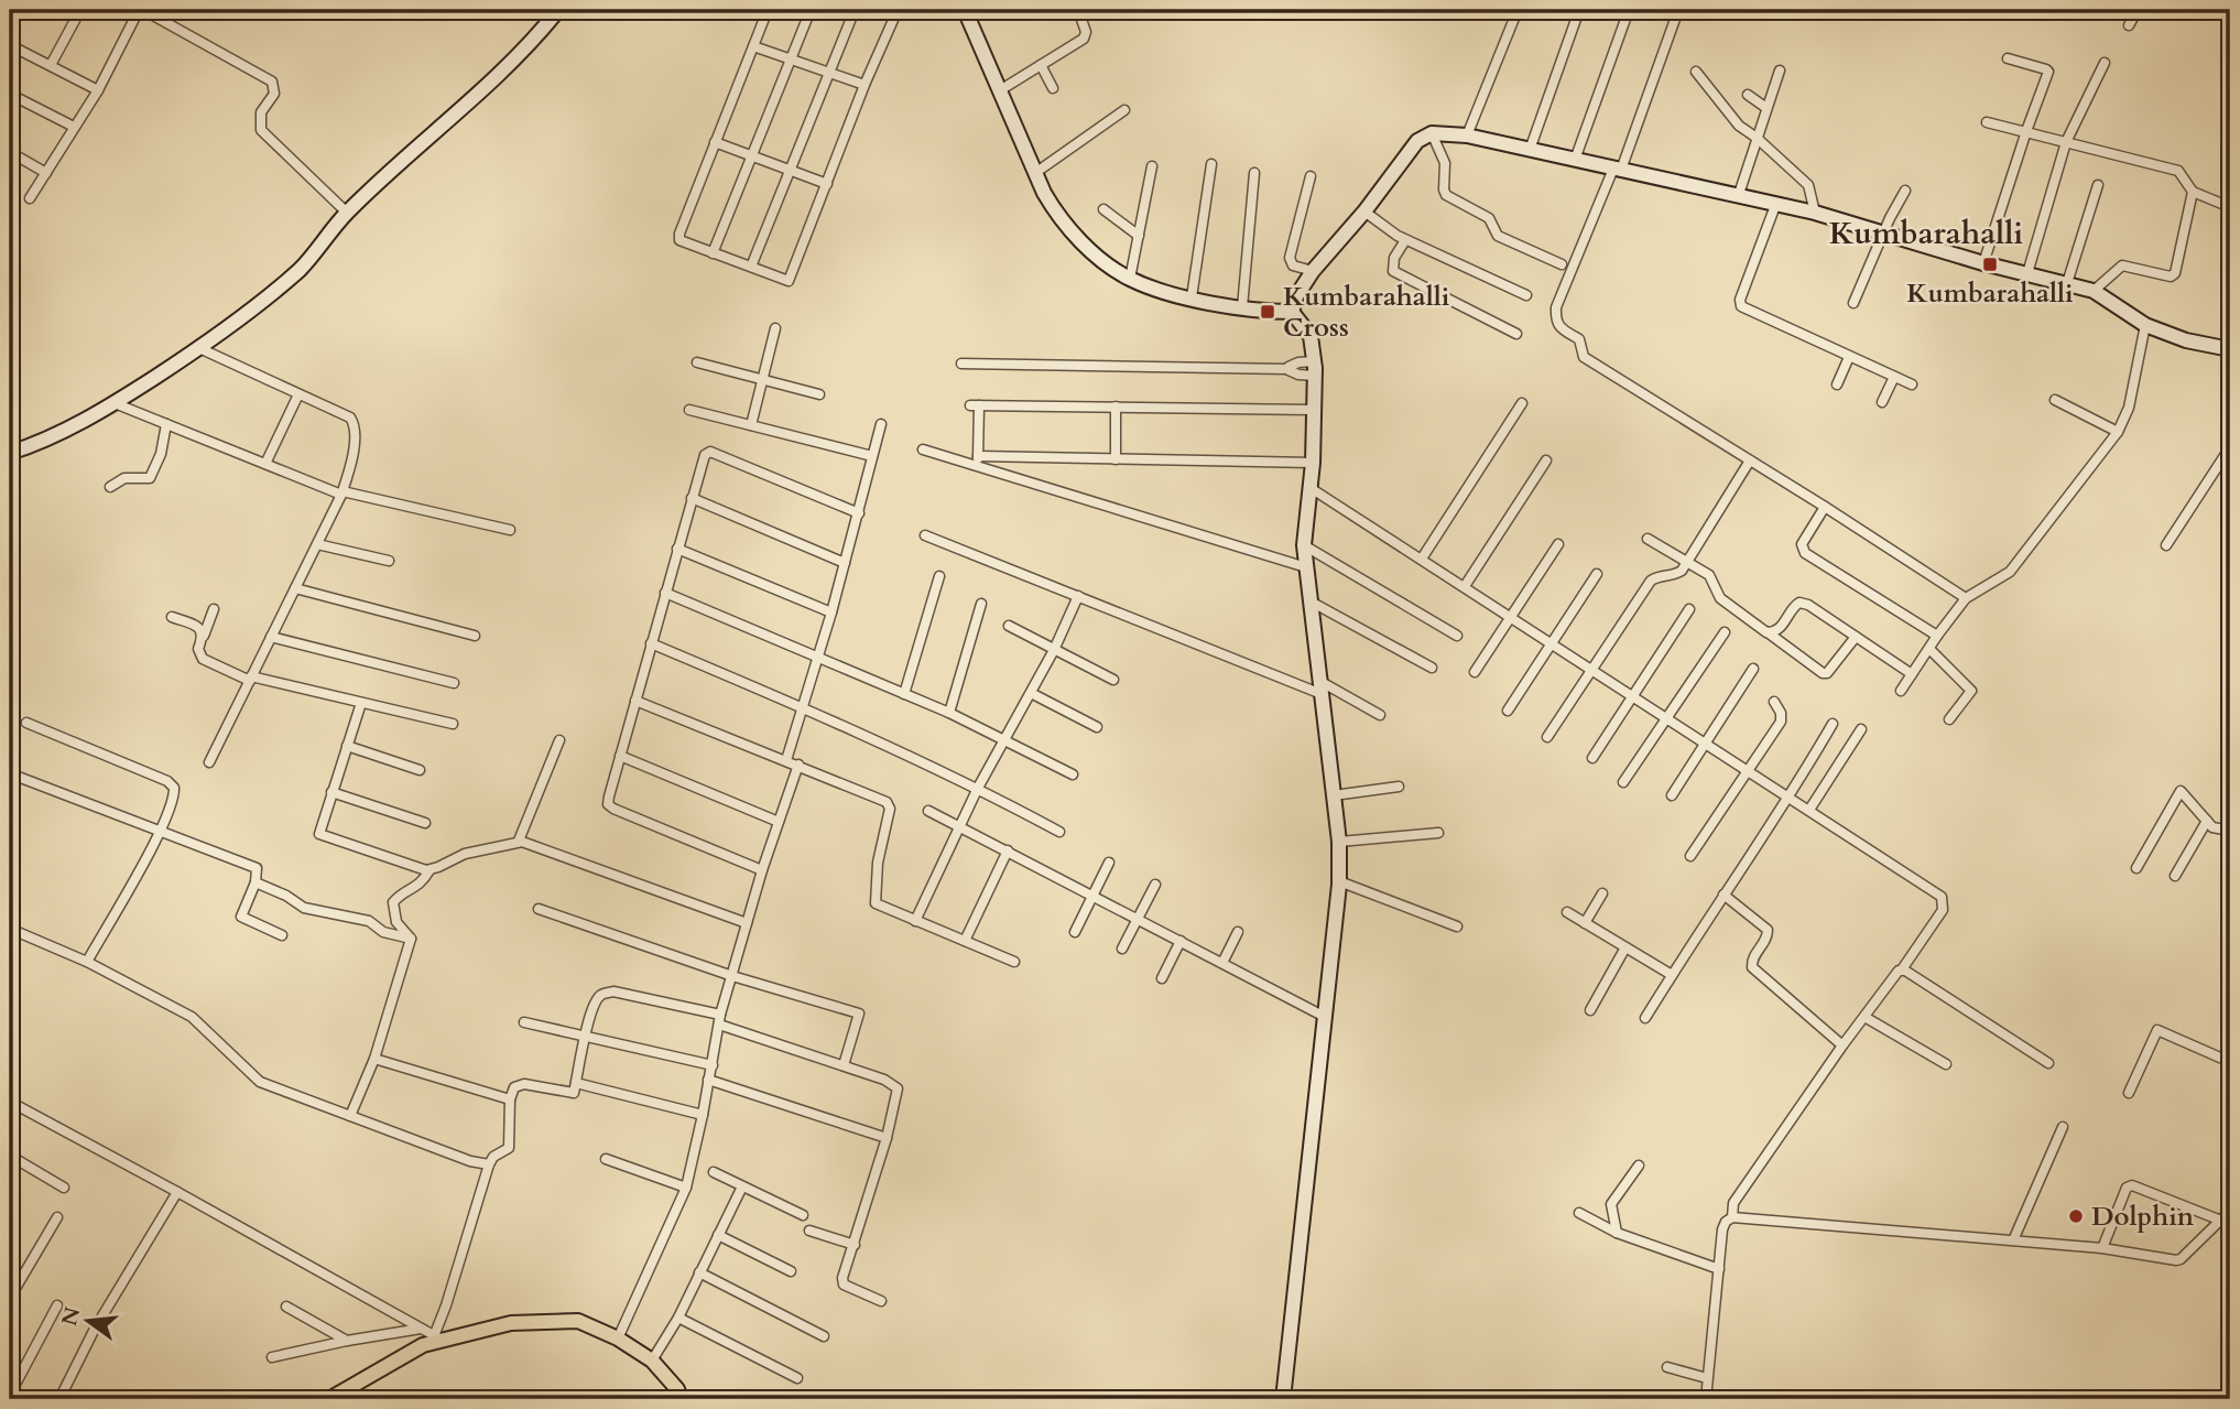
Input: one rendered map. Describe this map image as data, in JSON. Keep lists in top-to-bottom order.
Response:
{
  "districts": ["Kumbarahalli"],
  "places": {
    "transit": ["Kumbarahalli", "Kumbarahalli Cross"],
    "other": ["Dolphin"]
  },
  "north": "left"
}
